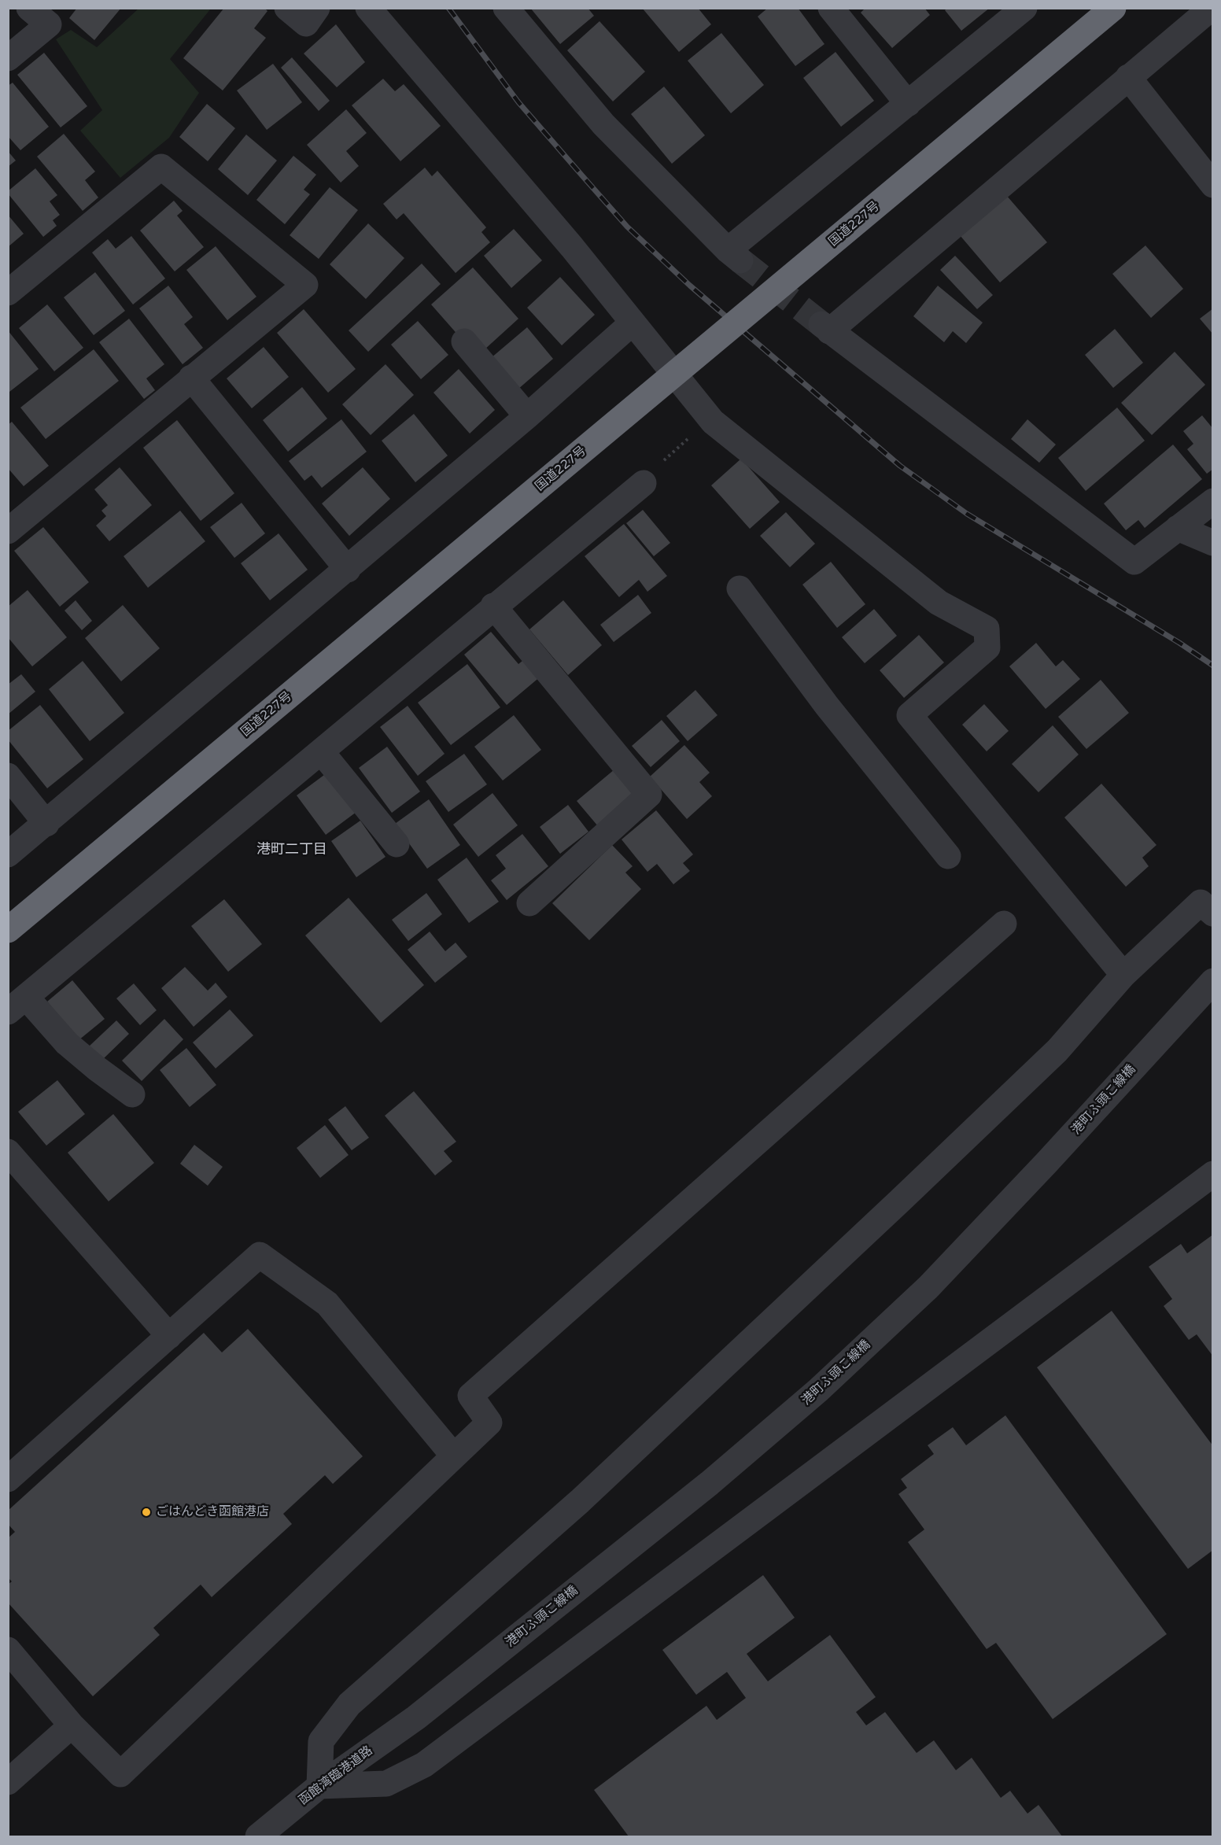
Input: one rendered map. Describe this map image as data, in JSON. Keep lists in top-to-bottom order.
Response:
{
  "streets": {
    "highway": ["国道227号"],
    "street": ["港町ふ頭こ線橋", "函館湾臨港道路"]
  },
  "crossings": [
    ["港町ふ頭こ線橋", "函館湾臨港道路"]
  ],
  "districts": ["港町二丁目"],
  "places": ["ごはんどき函館港店"]
}
